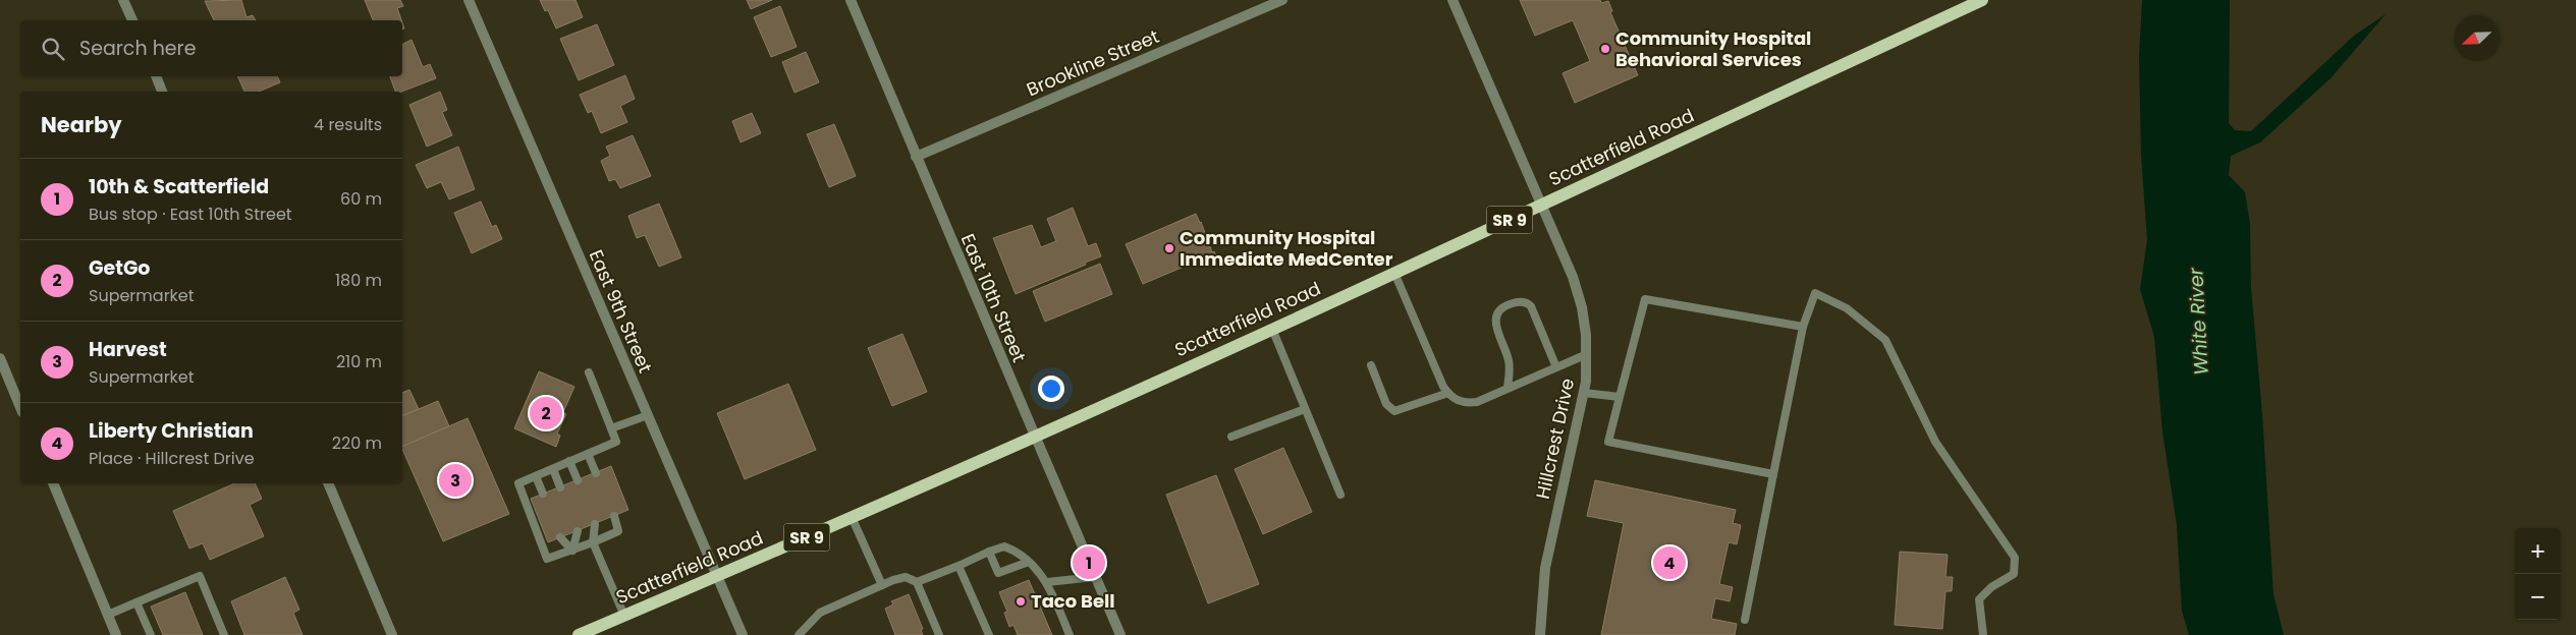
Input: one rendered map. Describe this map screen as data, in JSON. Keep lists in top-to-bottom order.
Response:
{
  "streets": {
    "main road": ["Scatterfield Road", "SR 9"],
    "street": [
      "Brookline Street",
      "East 10th Street",
      "East 9th Street",
      "Hillcrest Drive"
    ]
  },
  "crossings": [
    ["Brookline Street", "East 10th Street"],
    ["Scatterfield Road", "East 10th Street"],
    ["Scatterfield Road", "East 9th Street"],
    ["Scatterfield Road", "Hillcrest Drive"]
  ],
  "water": ["White River"],
  "places": ["Community Hospital Behavioral Services", "Community Hospital Immediate MedCenter", "Taco Bell"],
  "north": "bottom left",
  "page": {
    "search": "Search here",
    "heading": ["Nearby", "4 results"],
    "list": [
      {
        "mark": "1",
        "name": "10th & Scatterfield",
        "note": "Bus stop · East 10th Street",
        "value": "60 m"
      },
      {
        "mark": "2",
        "name": "GetGo",
        "note": "Supermarket",
        "value": "180 m"
      },
      {
        "mark": "3",
        "name": "Harvest",
        "note": "Supermarket",
        "value": "210 m"
      },
      {
        "mark": "4",
        "name": "Liberty Christian",
        "note": "Place · Hillcrest Drive",
        "value": "220 m"
      }
    ],
    "pins": [
      "2",
      "3",
      "1",
      "4"
    ],
    "map_buttons": ["+", "−"]
  }
}
